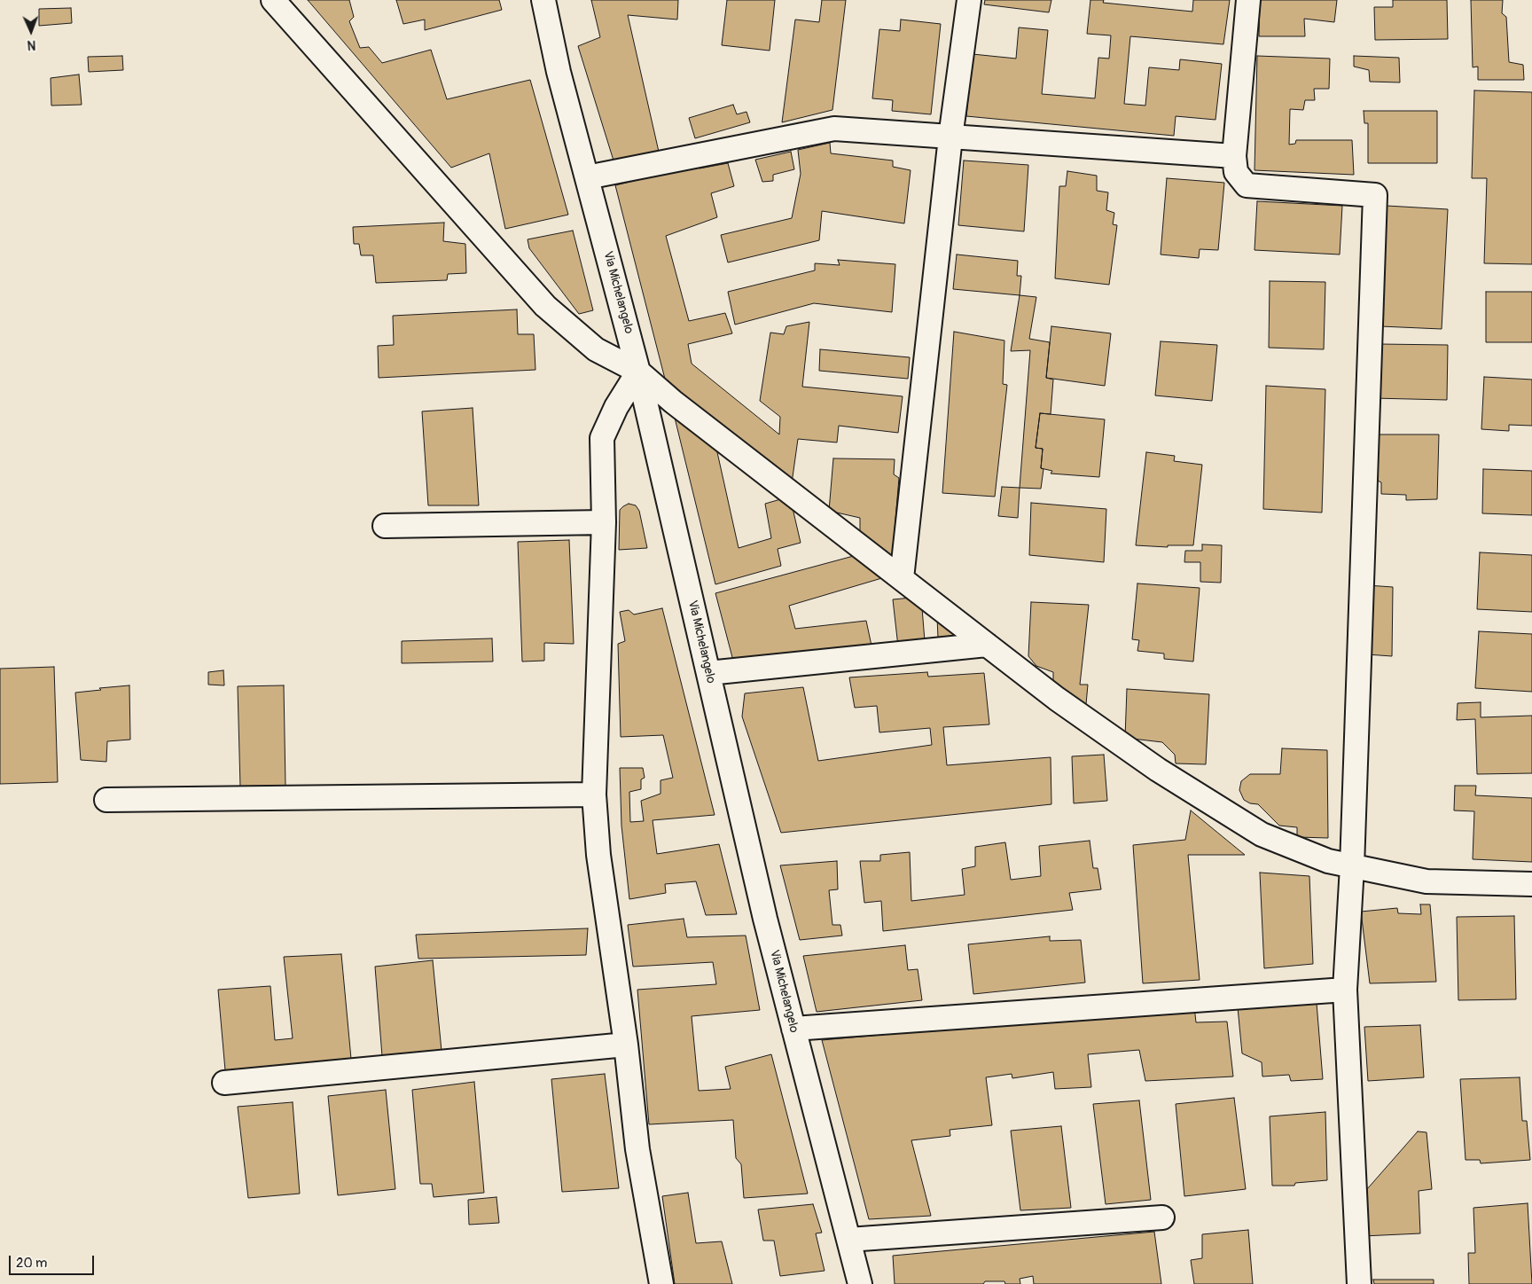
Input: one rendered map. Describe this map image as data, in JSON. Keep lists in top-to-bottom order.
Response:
{
  "streets": {
    "street": ["Via Michelangelo"]
  },
  "scale_bar": "20 m",
  "north": "bottom"
}
